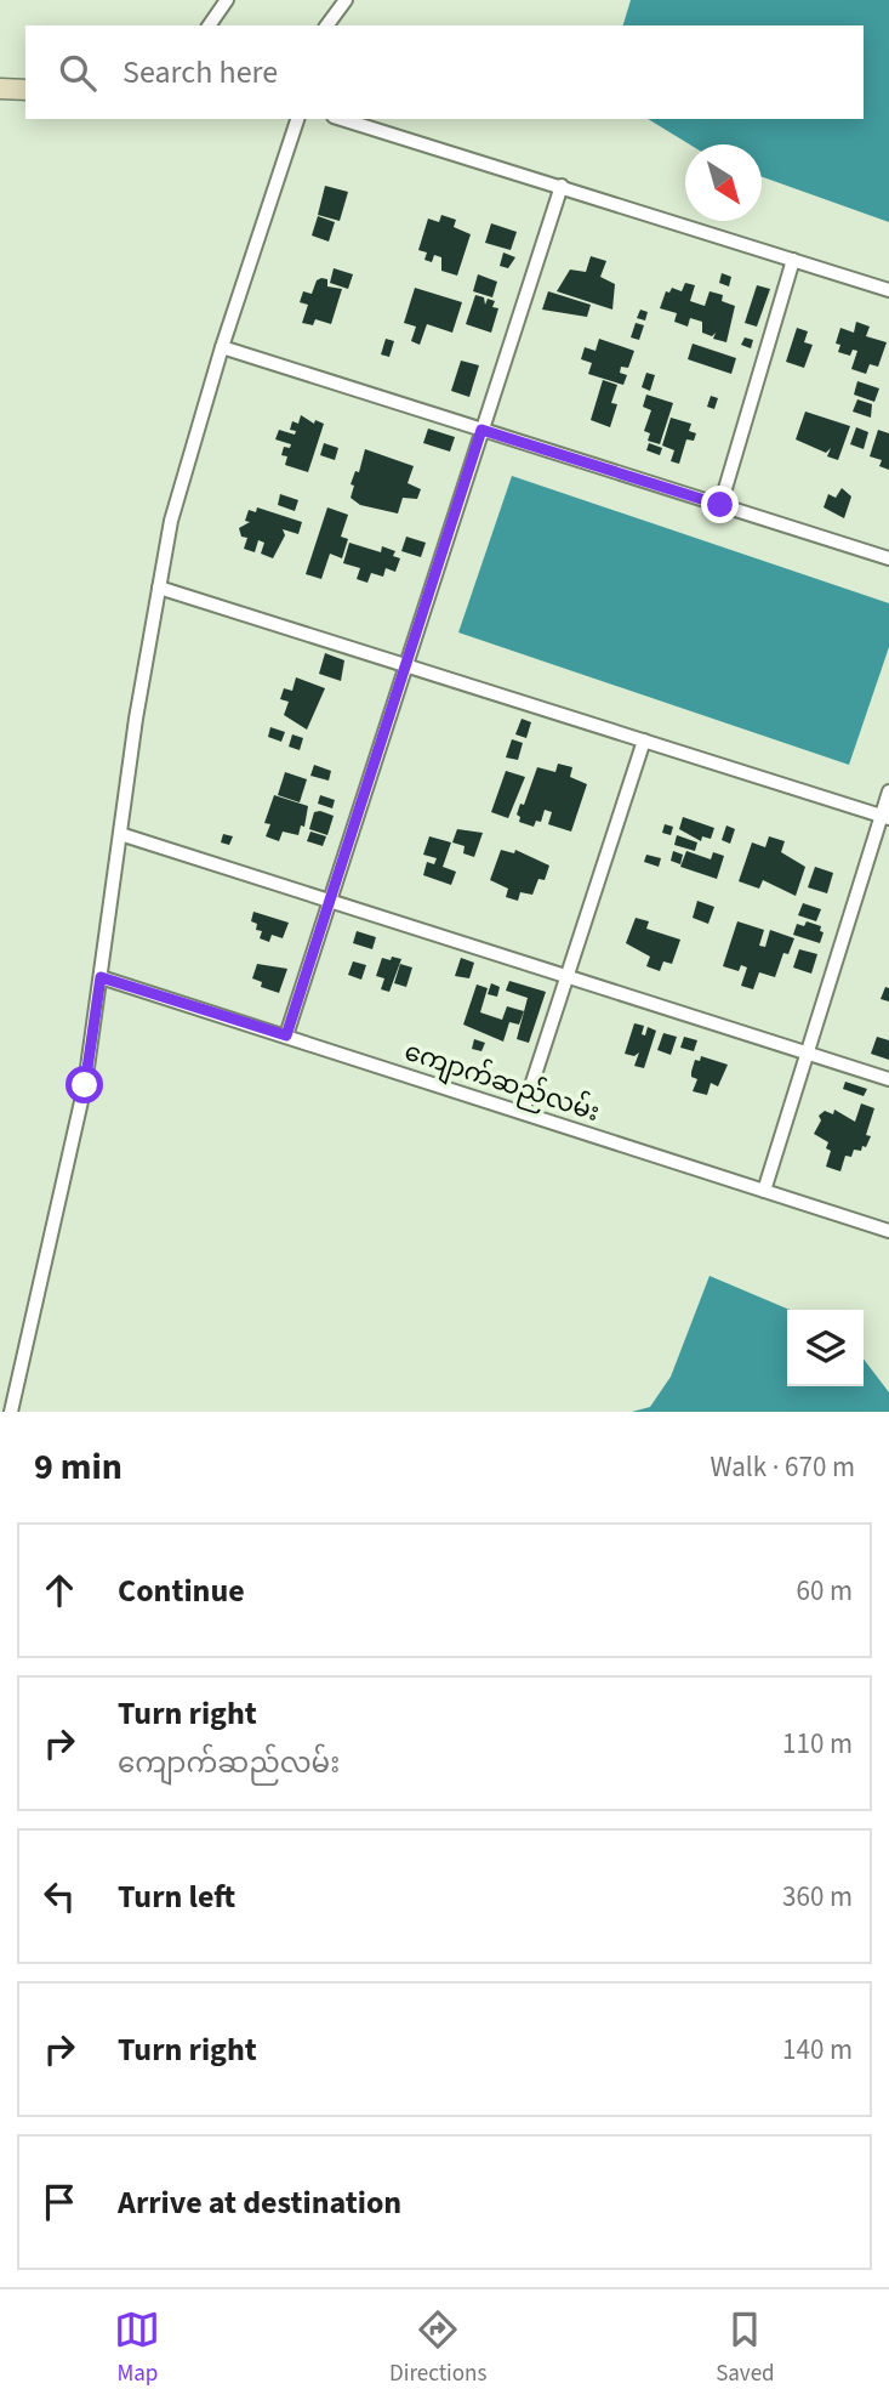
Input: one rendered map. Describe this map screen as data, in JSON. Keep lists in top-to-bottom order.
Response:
{
  "streets": {
    "street": ["ကျောက်ဆည်လမ်း"]
  },
  "north": "bottom right",
  "page": {
    "search": "Search here",
    "heading": ["9 min", "Walk · 670 m"],
    "list": [
      ["Continue", "60 m"],
      ["Turn right", "ကျောက်ဆည်လမ်း", "110 m"],
      ["Turn left", "360 m"],
      ["Turn right", "140 m"],
      "Arrive at destination"
    ],
    "nav": ["Map", "Directions", "Saved"]
  }
}
